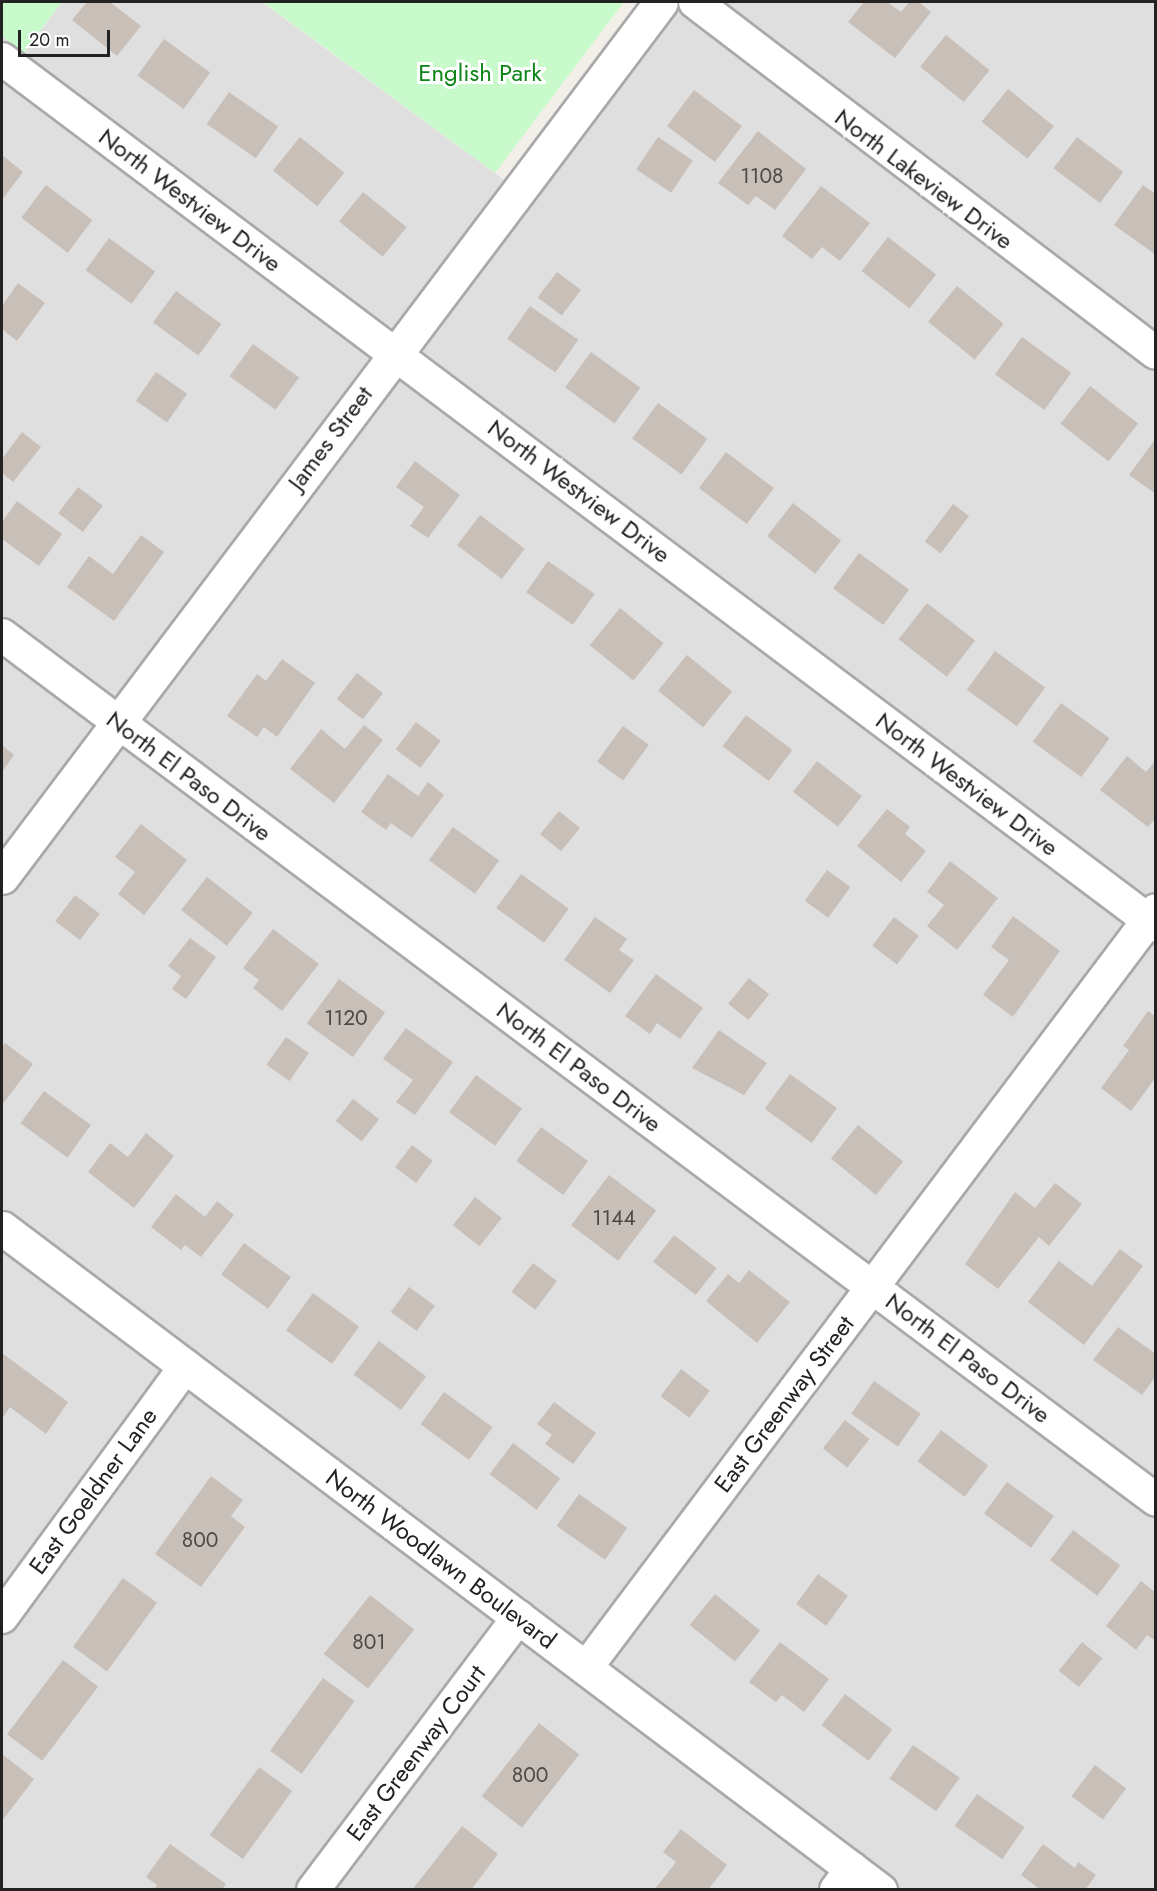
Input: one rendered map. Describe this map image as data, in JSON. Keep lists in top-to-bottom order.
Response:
{
  "streets": {
    "street": [
      "North Lakeview Drive",
      "North Westview Drive",
      "James Street",
      "North El Paso Drive",
      "East Greenway Street",
      "East Goeldner Lane",
      "North Woodlawn Boulevard",
      "East Greenway Court"
    ]
  },
  "crossings": [
    ["North Westview Drive", "James Street"],
    ["North Westview Drive", "East Greenway Street"],
    ["James Street", "North El Paso Drive"],
    ["North El Paso Drive", "East Greenway Street"],
    ["East Greenway Street", "North Woodlawn Boulevard"],
    ["East Goeldner Lane", "North Woodlawn Boulevard"],
    ["North Woodlawn Boulevard", "East Greenway Court"]
  ],
  "parks": ["English Park"],
  "house_numbers": [
    "1108",
    "1120",
    "1144",
    "800",
    "801",
    "800"
  ],
  "scale_bar": "20 m"
}
